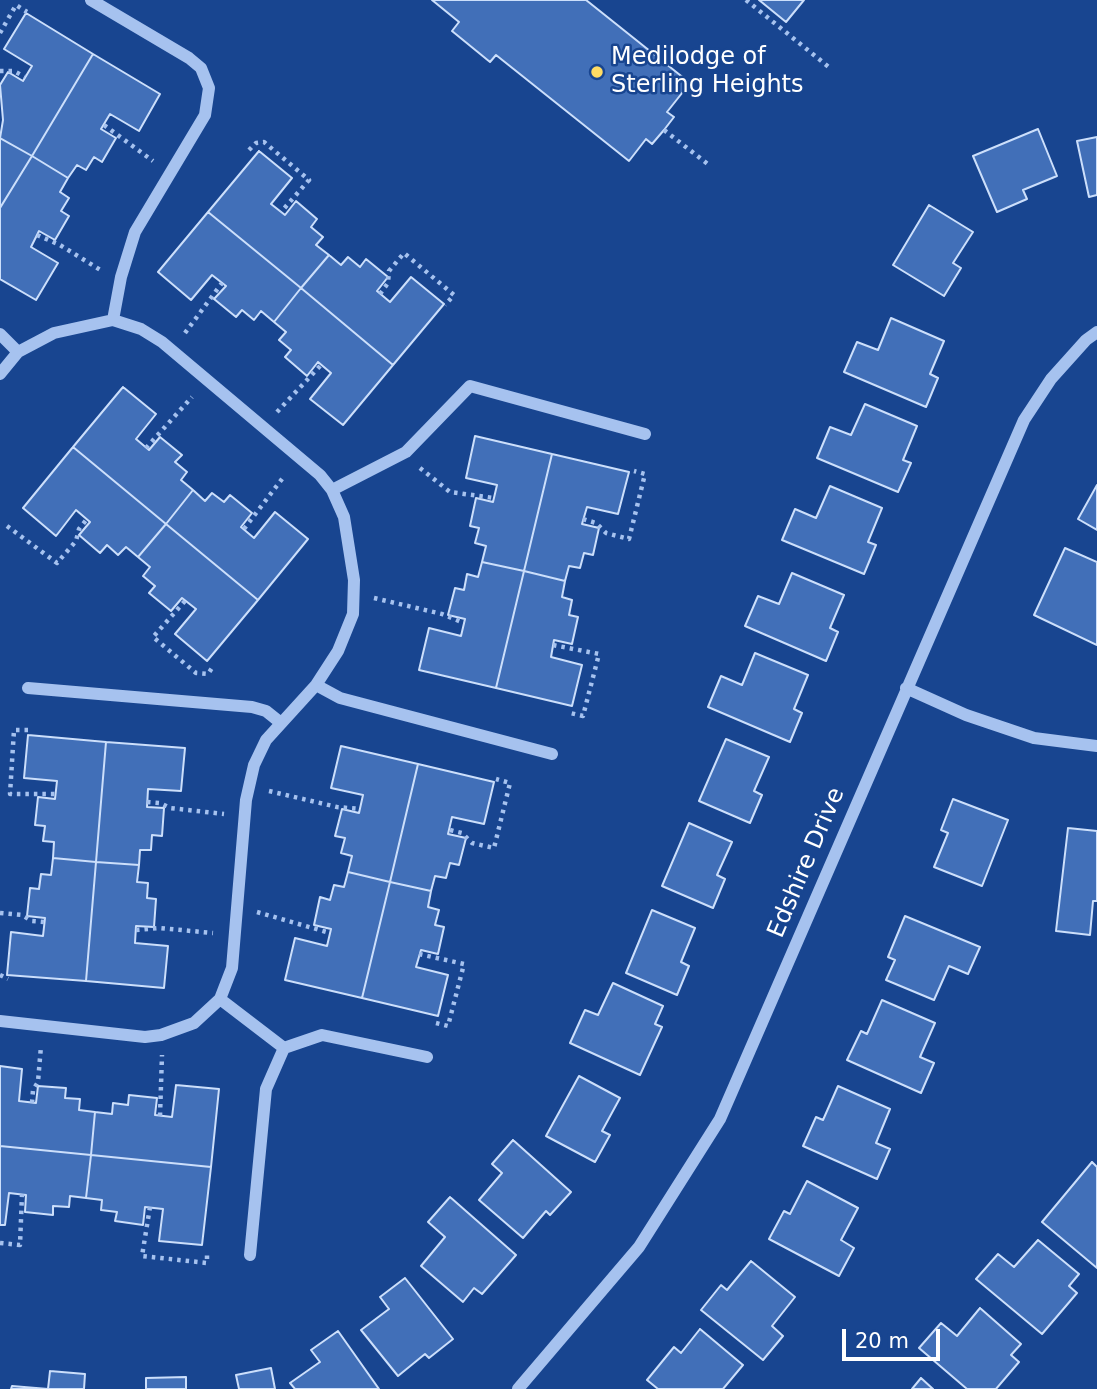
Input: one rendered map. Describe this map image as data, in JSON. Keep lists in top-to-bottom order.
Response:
{
  "streets": {
    "street": ["Edshire Drive"]
  },
  "places": ["Medilodge of Sterling Heights"],
  "scale_bar": "20 m"
}
